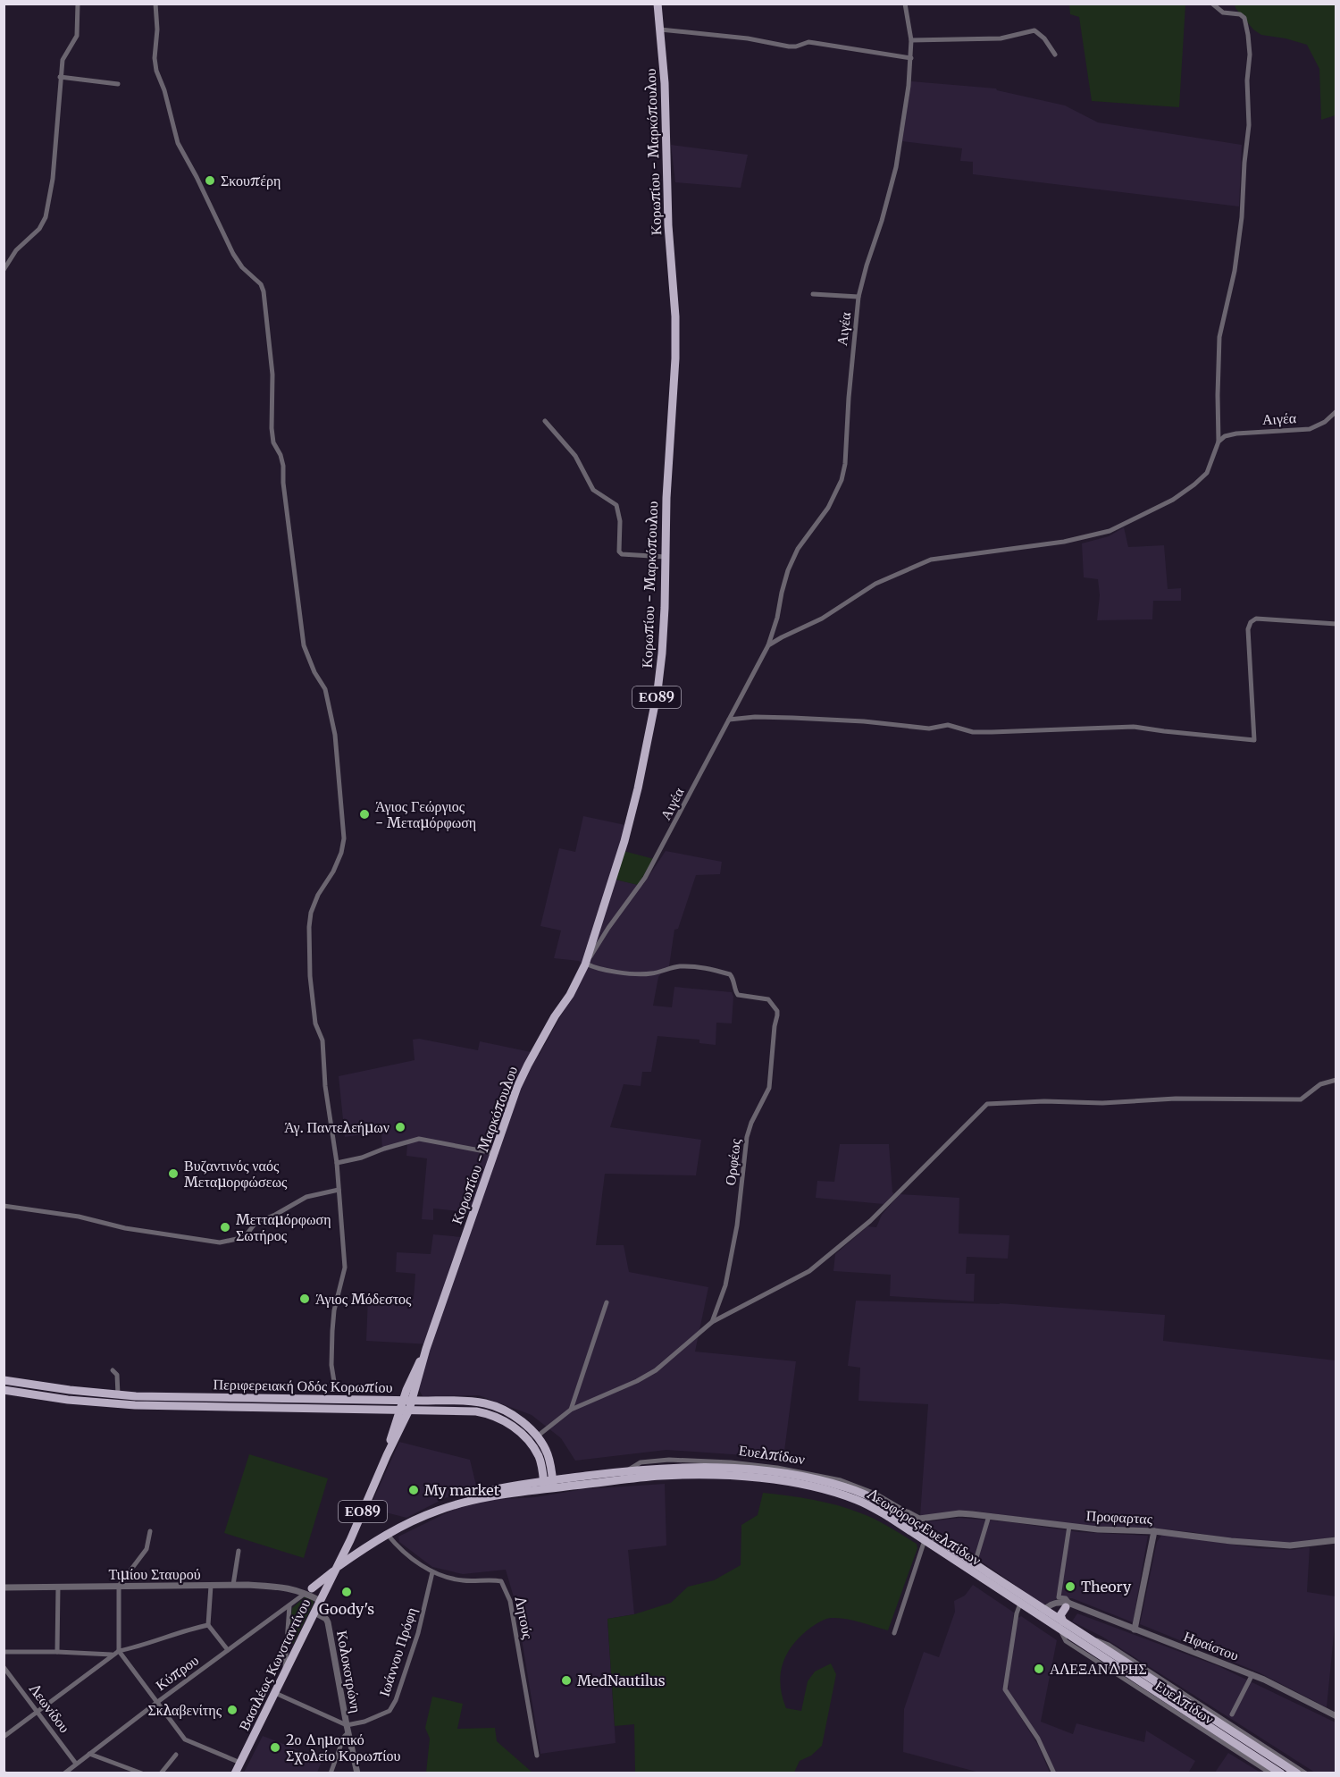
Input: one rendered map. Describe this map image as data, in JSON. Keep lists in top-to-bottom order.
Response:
{
  "streets": {
    "main road": [
      "Κορωπίου - Μαρκόπουλου",
      "ΕΟ89",
      "Περιφερειακή Οδός Κορωπίου",
      "Λεωφόρος Ευελπίδων",
      "Βασιλέως Κωνσταντίνου"
    ],
    "street": [
      "Αιγέα",
      "Ορφέως",
      "Προφαρτας",
      "Τιμίου Σταυρού",
      "Λητούς",
      "Ηφαίστου",
      "Ιωάννου Πρόφη",
      "Κολοκοτρώνη",
      "Κύπρου",
      "Λεωνίδου"
    ]
  },
  "crossings": [
    ["Κορωπίου - Μαρκόπουλου", "Αιγέα"],
    ["Κορωπίου - Μαρκόπουλου", "Ορφέως"],
    ["Κορωπίου - Μαρκόπουλου", "Περιφερειακή Οδός Κορωπίου"],
    ["Κορωπίου - Μαρκόπουλου", "Λεωφόρος Ευελπίδων"],
    ["Κορωπίου - Μαρκόπουλου", "Βασιλέως Κωνσταντίνου"],
    ["Αιγέα", "Ορφέως"],
    ["Ορφέως", "Περιφερειακή Οδός Κορωπίου"],
    ["Περιφερειακή Οδός Κορωπίου", "Λεωφόρος Ευελπίδων"],
    ["Προφαρτας", "Λεωφόρος Ευελπίδων"],
    ["Λεωφόρος Ευελπίδων", "Τιμίου Σταυρού"],
    ["Λεωφόρος Ευελπίδων", "Λητούς"],
    ["Λεωφόρος Ευελπίδων", "Βασιλέως Κωνσταντίνου"],
    ["Λεωφόρος Ευελπίδων", "Κύπρου"],
    ["Τιμίου Σταυρού", "Βασιλέως Κωνσταντίνου"],
    ["Τιμίου Σταυρού", "Κύπρου"],
    ["Λητούς", "Ιωάννου Πρόφη"],
    ["Ιωάννου Πρόφη", "Κολοκοτρώνη"],
    ["Βασιλέως Κωνσταντίνου", "Κολοκοτρώνη"],
    ["Κύπρου", "Λεωνίδου"]
  ],
  "places": [
    "Σκουπέρη",
    "Άγιος Γεώργιος - Μεταμόρφωση",
    "Άγ. Παντελεήμων",
    "Βυζαντινός ναός Μεταμορφώσεως",
    "Μετταμόρφωση Σωτήρος",
    "Άγιος Μόδεστος",
    "My market",
    "Theory",
    "Goody's",
    "ΑΛΕΞΑΝΔΡΗΣ",
    "MedNautilus",
    "Σκλαβενίτης",
    "2ο Δημοτικό Σχολείο Κορωπίου"
  ]
}
